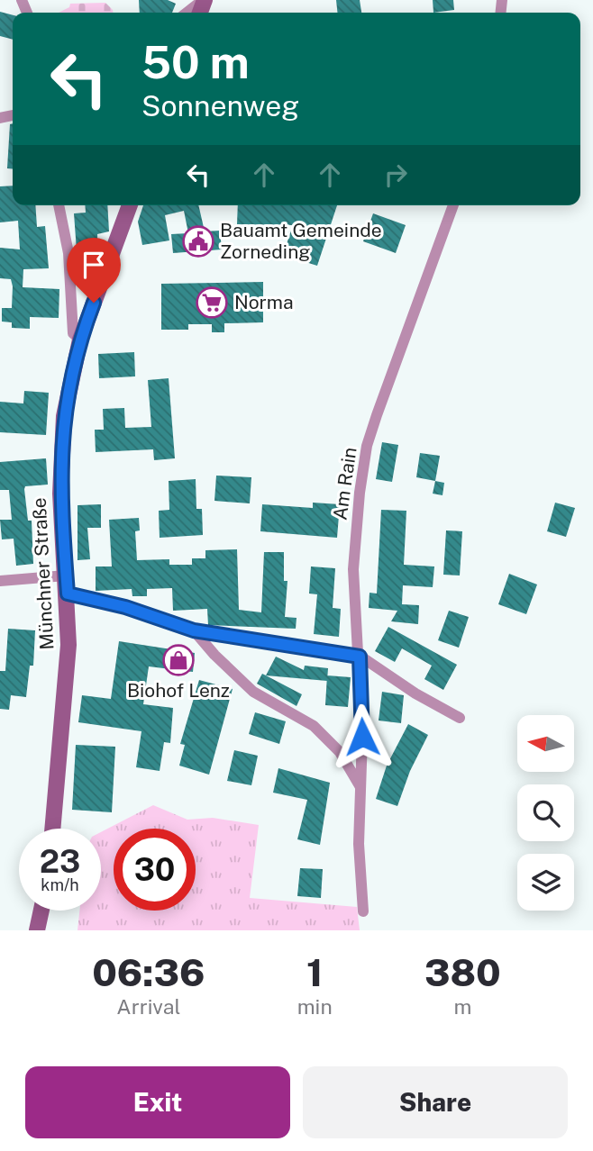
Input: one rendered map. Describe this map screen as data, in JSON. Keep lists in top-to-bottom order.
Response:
{
  "streets": {
    "street": ["Am Rain", "Münchner Straße"]
  },
  "places": {
    "public building": ["Bauamt Gemeinde Zorneding"],
    "supermarket": ["Norma"],
    "shop": ["Biohof Lenz"]
  },
  "north": "left",
  "page": {
    "turn": ["50 m", "Sonnenweg"],
    "speed": "23 km/h",
    "limit": "30",
    "eta": [
      "06:36",
      "Arrival",
      "1",
      "min",
      "380",
      "m"
    ],
    "buttons": ["Exit", "Share"]
  }
}
